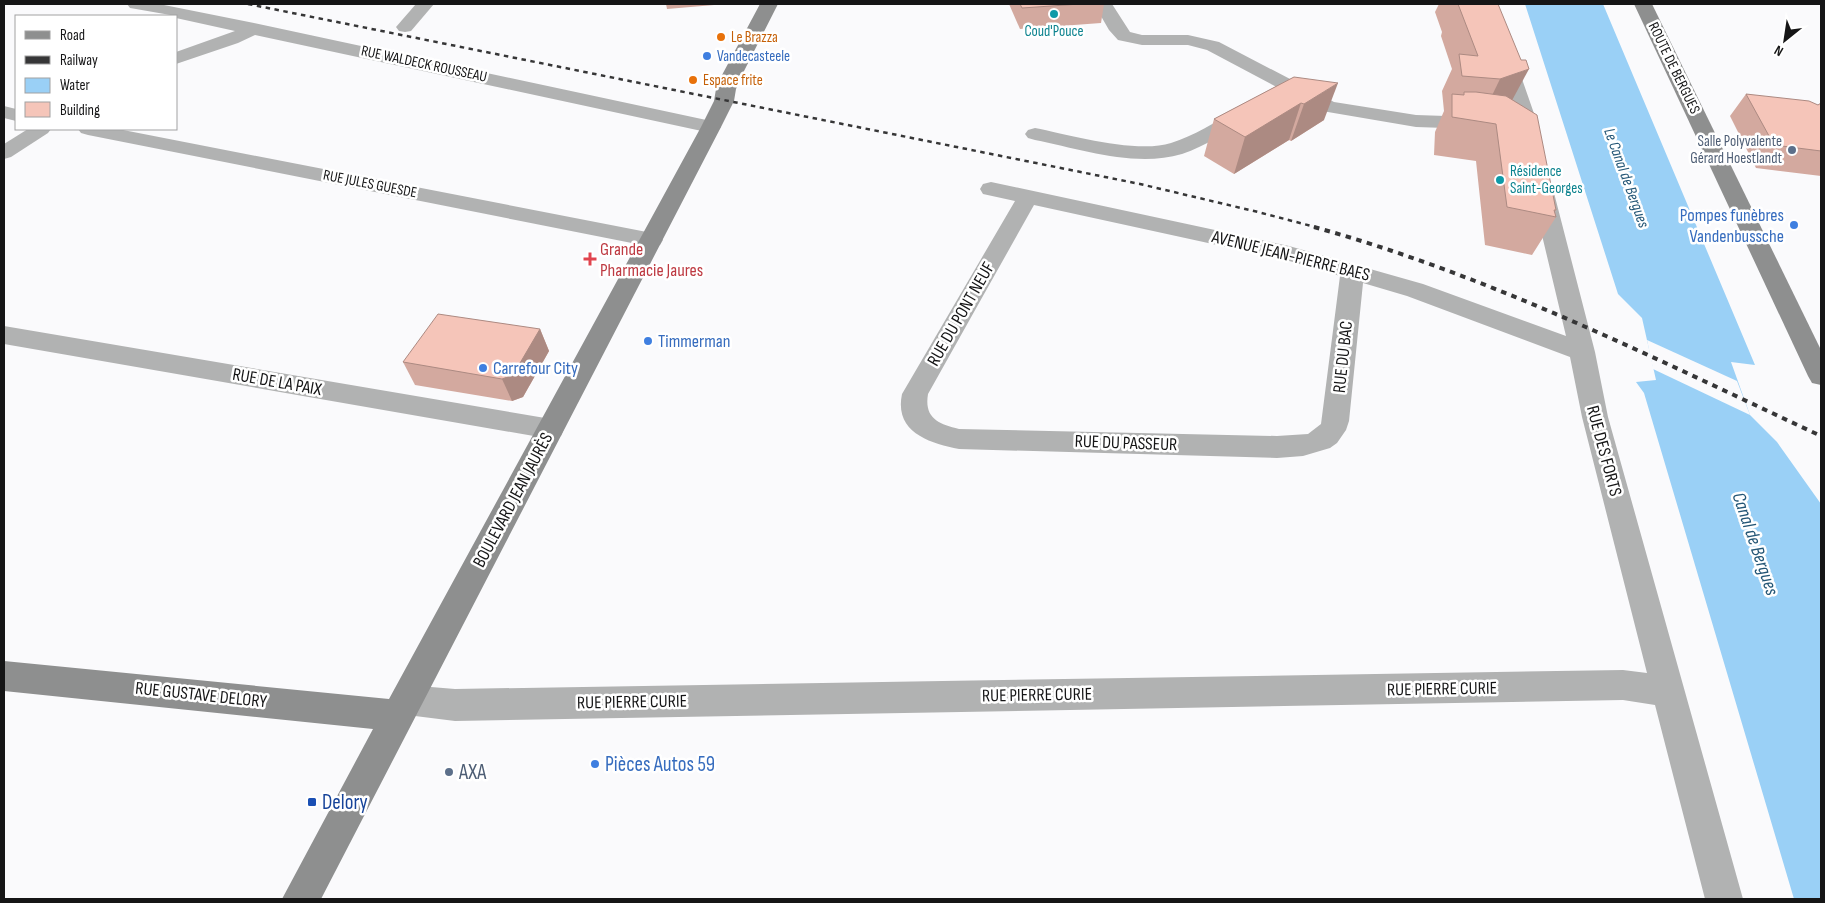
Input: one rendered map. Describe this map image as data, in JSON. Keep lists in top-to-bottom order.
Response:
{
  "streets": {
    "street": [
      "RUE WALDECK ROUSSEAU",
      "ROUTE DE BERGUES",
      "RUE JULES GUESDE",
      "AVENUE JEAN-PIERRE BAES",
      "RUE DU PONT NEUF",
      "RUE DU BAC",
      "RUE DE LA PAIX",
      "RUE DU PASSEUR",
      "RUE DES FORTS",
      "BOULEVARD JEAN JAURÈS",
      "RUE PIERRE CURIE",
      "RUE GUSTAVE DELORY"
    ]
  },
  "crossings": [
    ["RUE WALDECK ROUSSEAU", "BOULEVARD JEAN JAURÈS"],
    ["RUE JULES GUESDE", "BOULEVARD JEAN JAURÈS"],
    ["AVENUE JEAN-PIERRE BAES", "RUE DU PONT NEUF"],
    ["AVENUE JEAN-PIERRE BAES", "RUE DU BAC"],
    ["AVENUE JEAN-PIERRE BAES", "RUE DES FORTS"],
    ["RUE DU PONT NEUF", "RUE DU PASSEUR"],
    ["RUE DU BAC", "RUE DU PASSEUR"],
    ["RUE DE LA PAIX", "BOULEVARD JEAN JAURÈS"],
    ["RUE DES FORTS", "RUE PIERRE CURIE"],
    ["BOULEVARD JEAN JAURÈS", "RUE PIERRE CURIE"],
    ["BOULEVARD JEAN JAURÈS", "RUE GUSTAVE DELORY"],
    ["RUE PIERRE CURIE", "RUE GUSTAVE DELORY"]
  ],
  "water": ["Le Canal de Bergues", "Canal de Bergues"],
  "places": {
    "other": [
      "Coud'Pouce",
      "Le Brazza",
      "Vandecasteele",
      "Espace frite",
      "Salle Polyvalente Gérard Hoestlandt",
      "Résidence Saint-Georges",
      "Pompes funèbres Vandenbussche",
      "Timmerman",
      "Carrefour City",
      "Pièces Autos 59",
      "AXA"
    ],
    "health": ["Grande Pharmacie Jaures"],
    "transit": ["Delory"]
  },
  "legend": [
    "Road",
    "Railway",
    "Water",
    "Building"
  ],
  "north": "bottom left"
}
